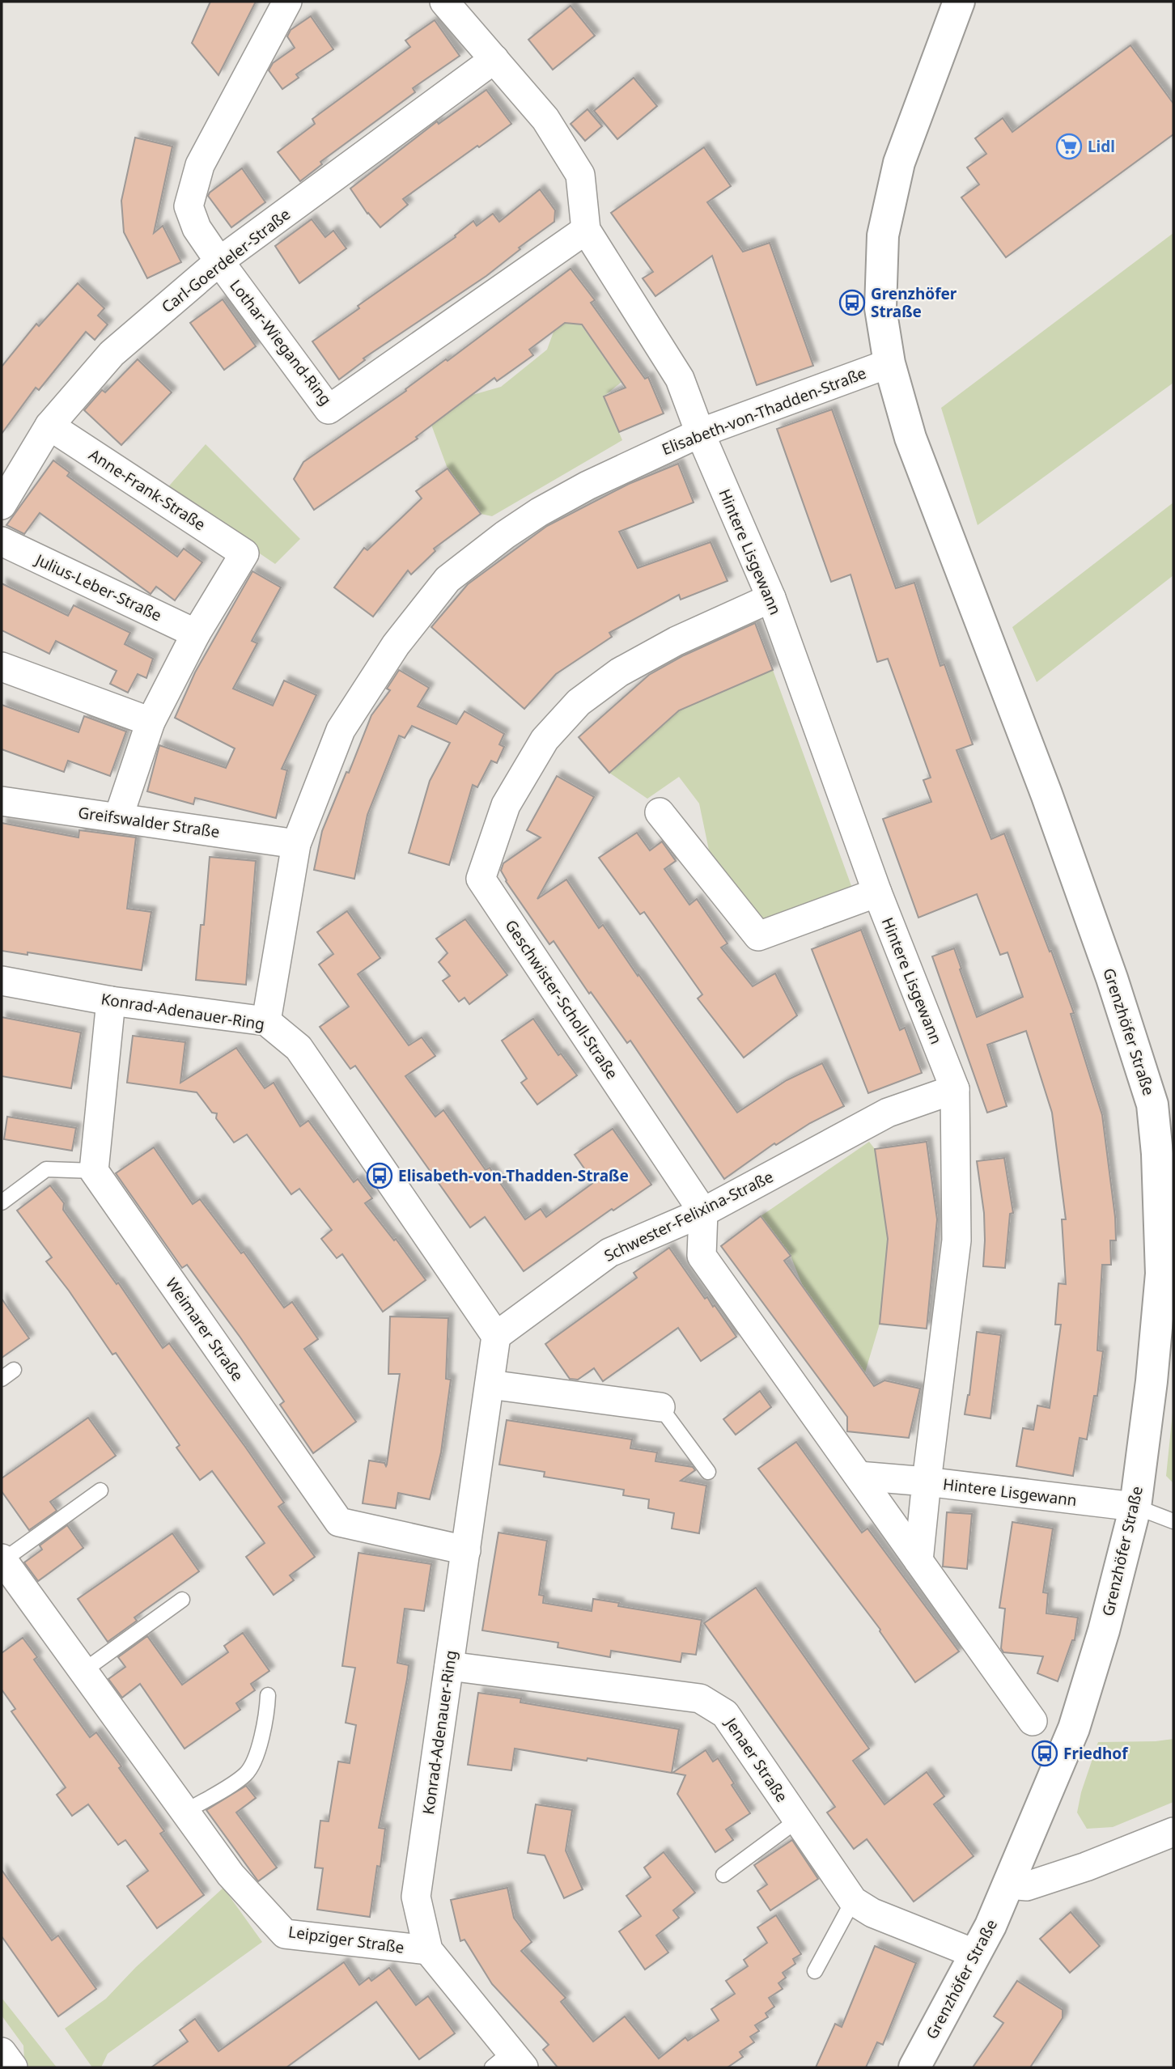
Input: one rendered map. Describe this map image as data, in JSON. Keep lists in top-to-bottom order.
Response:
{
  "streets": {
    "street": [
      "Carl-Goerdeler-Straße",
      "Lothar-Wiegand-Ring",
      "Elisabeth-von-Thadden-Straße",
      "Anne-Frank-Straße",
      "Hintere Lisgewann",
      "Julius-Leber-Straße",
      "Greifswalder Straße",
      "Geschwister-Scholl-Straße",
      "Konrad-Adenauer-Ring",
      "Grenzhöfer Straße",
      "Schwester-Felixina-Straße",
      "Weimarer Straße",
      "Jenaer Straße",
      "Leipziger Straße"
    ]
  },
  "crossings": [
    ["Carl-Goerdeler-Straße", "Lothar-Wiegand-Ring"],
    ["Carl-Goerdeler-Straße", "Anne-Frank-Straße"],
    ["Lothar-Wiegand-Ring", "Hintere Lisgewann"],
    ["Elisabeth-von-Thadden-Straße", "Hintere Lisgewann"],
    ["Elisabeth-von-Thadden-Straße", "Greifswalder Straße"],
    ["Elisabeth-von-Thadden-Straße", "Konrad-Adenauer-Ring"],
    ["Elisabeth-von-Thadden-Straße", "Grenzhöfer Straße"],
    ["Anne-Frank-Straße", "Julius-Leber-Straße"],
    ["Hintere Lisgewann", "Geschwister-Scholl-Straße"],
    ["Hintere Lisgewann", "Grenzhöfer Straße"],
    ["Hintere Lisgewann", "Schwester-Felixina-Straße"],
    ["Geschwister-Scholl-Straße", "Schwester-Felixina-Straße"],
    ["Konrad-Adenauer-Ring", "Schwester-Felixina-Straße"],
    ["Konrad-Adenauer-Ring", "Weimarer Straße"],
    ["Konrad-Adenauer-Ring", "Jenaer Straße"],
    ["Konrad-Adenauer-Ring", "Leipziger Straße"],
    ["Grenzhöfer Straße", "Jenaer Straße"]
  ],
  "places": {
    "supermarket": ["Lidl"],
    "bus stop": ["Grenzhöfer Straße", "Elisabeth-von-Thadden-Straße", "Friedhof"]
  }
}
